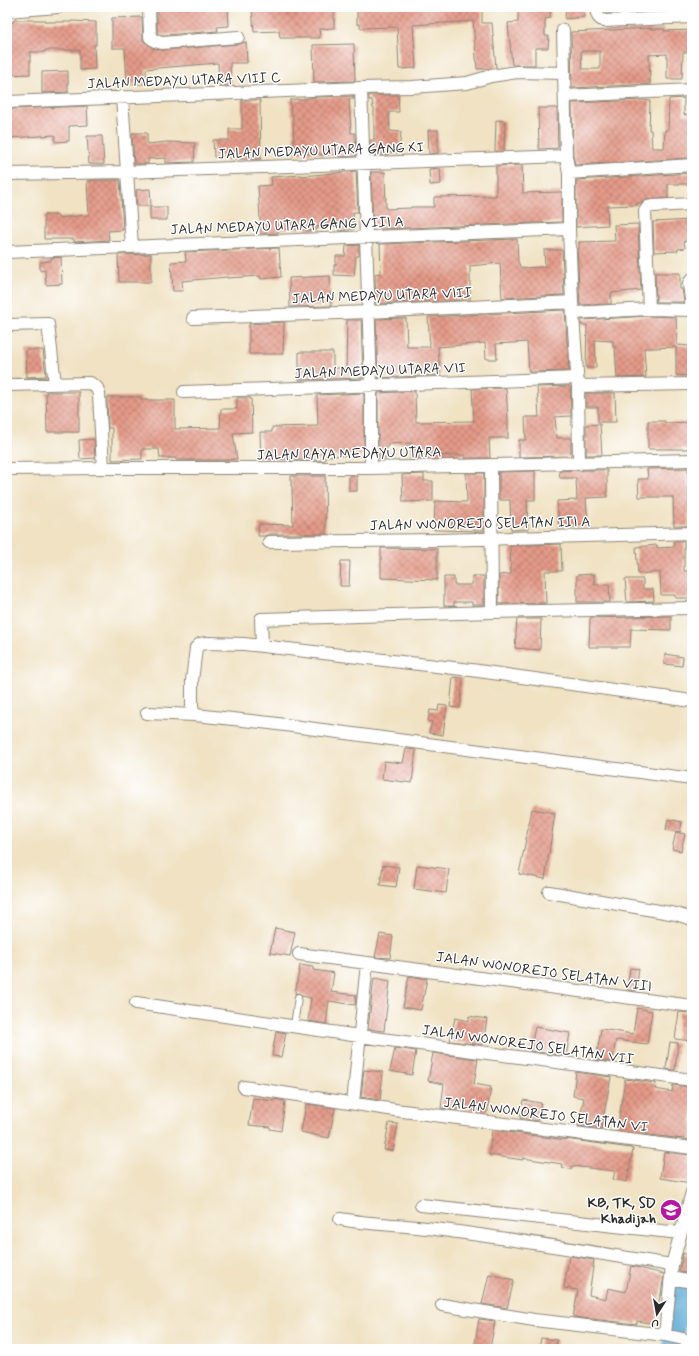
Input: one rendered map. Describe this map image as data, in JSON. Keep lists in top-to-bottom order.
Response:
{
  "streets": {
    "street": [
      "JALAN MEDAYU UTARA VIII C",
      "JALAN MEDAYU UTARA GANG XI",
      "JALAN MEDAYU UTARA GANG VIII A",
      "JALAN MEDAYU UTARA VIII",
      "JALAN MEDAYU UTARA VII",
      "JALAN RAYA MEDAYU UTARA",
      "JALAN WONOREJO SELATAN III A",
      "JALAN WONOREJO SELATAN VIII",
      "JALAN WONOREJO SELATAN VII",
      "JALAN WONOREJO SELATAN VI"
    ]
  },
  "places": {
    "school or university": ["KB, TK, SD Khadijah"]
  },
  "north": "bottom"
}
